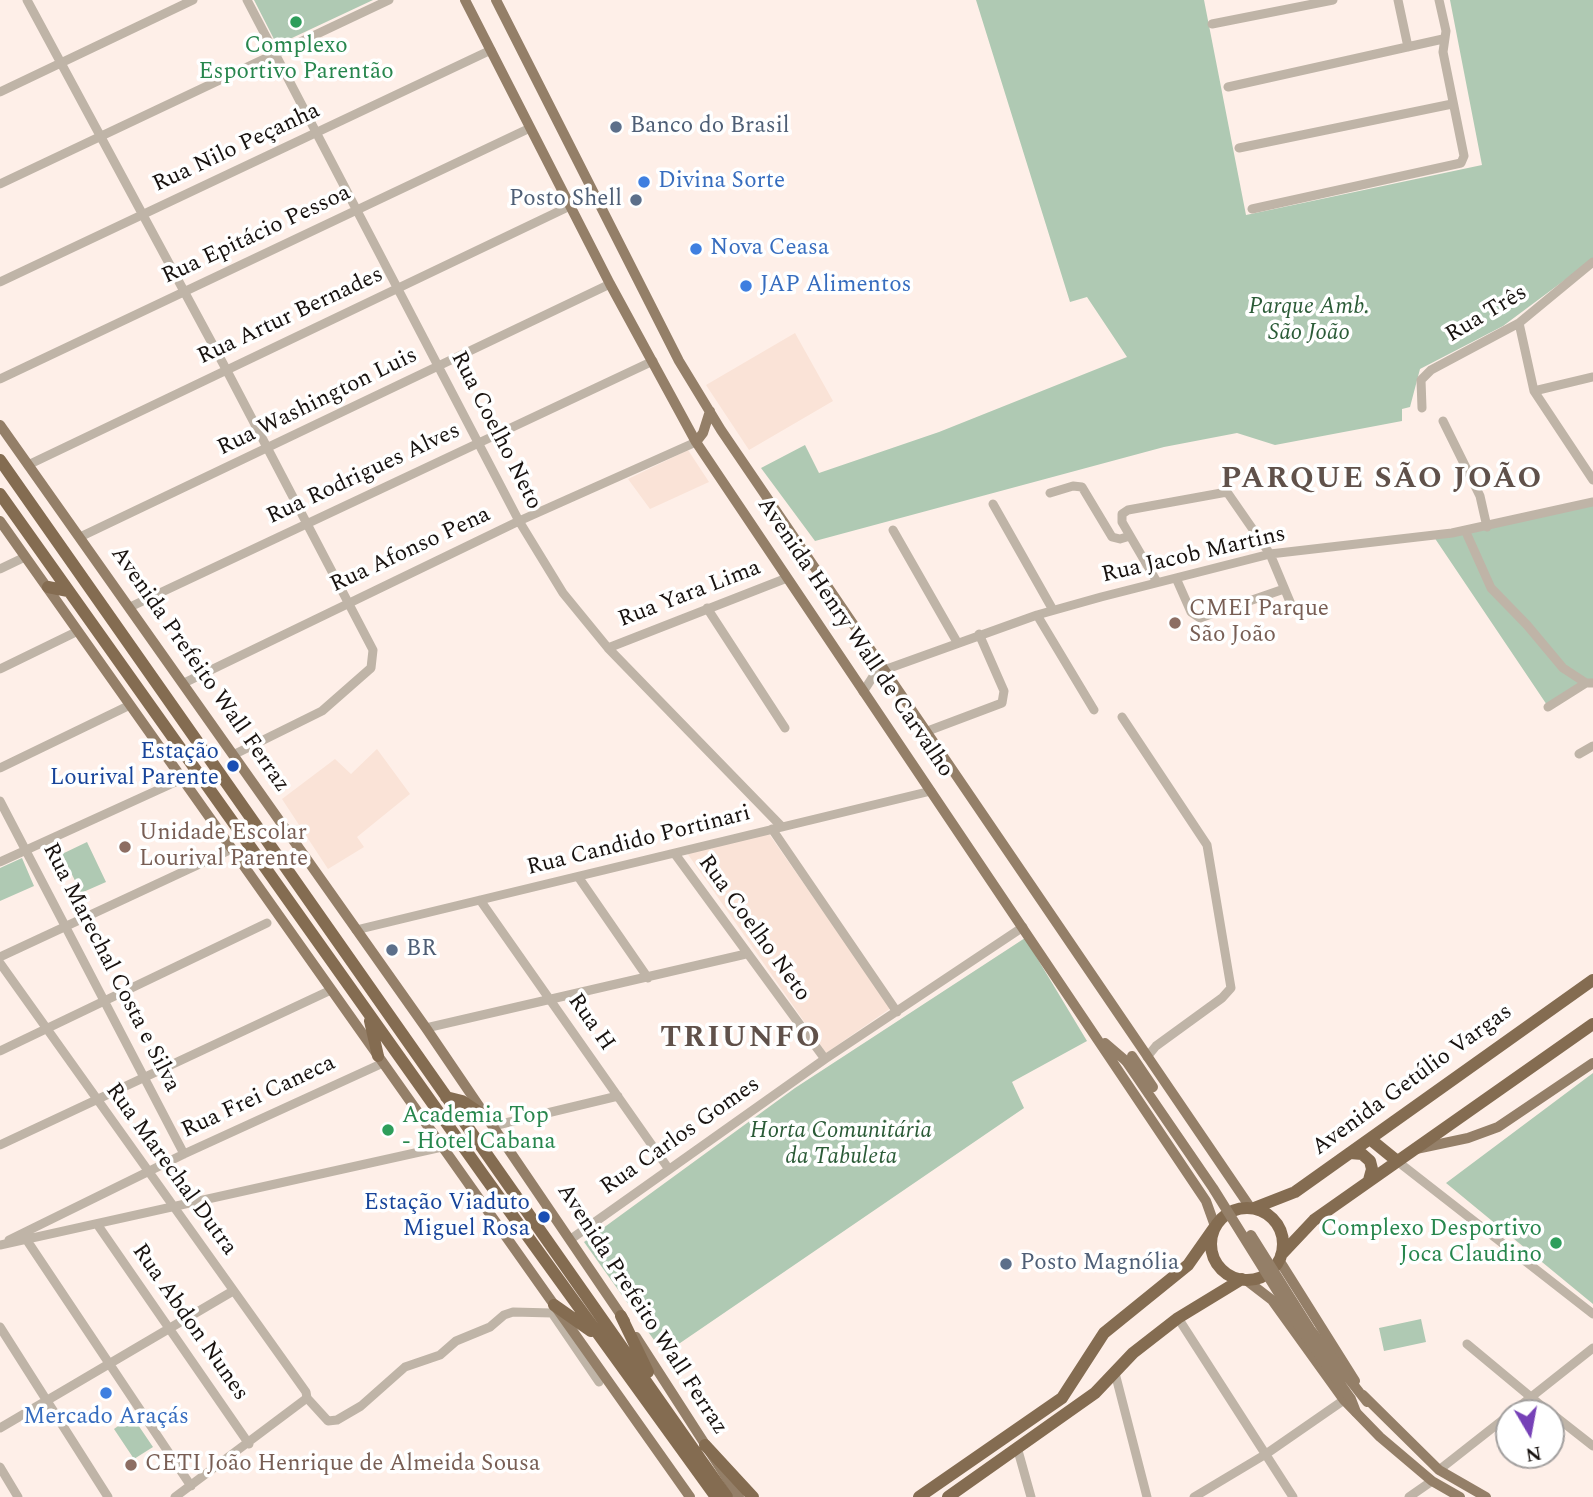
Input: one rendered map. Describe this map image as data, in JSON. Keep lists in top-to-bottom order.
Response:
{
  "streets": {
    "highway": ["Avenida Henry Wall de Carvalho", "Avenida Prefeito Wall Ferraz", "Avenida Getúlio Vargas"],
    "street": [
      "Rua Nilo Peçanha",
      "Rua Epitácio Pessoa",
      "Rua Três",
      "Rua Artur Bernades",
      "Rua Washington Luis",
      "Rua Coelho Neto",
      "Rua Rodrigues Alves",
      "Rua Afonso Pena",
      "Rua Jacob Martins",
      "Rua Yara Lima",
      "Rua Candido Portinari",
      "Rua Marechal Costa e Silva",
      "Rua H",
      "Rua Frei Caneca",
      "Rua Carlos Gomes",
      "Rua Marechal Dutra",
      "Rua Abdon Nunes"
    ]
  },
  "crossings": [
    ["Rua Nilo Peçanha", "Rua Coelho Neto"],
    ["Rua Nilo Peçanha", "Avenida Henry Wall de Carvalho"],
    ["Rua Epitácio Pessoa", "Rua Coelho Neto"],
    ["Rua Epitácio Pessoa", "Avenida Henry Wall de Carvalho"],
    ["Rua Artur Bernades", "Rua Coelho Neto"],
    ["Rua Artur Bernades", "Avenida Henry Wall de Carvalho"],
    ["Rua Artur Bernades", "Avenida Prefeito Wall Ferraz"],
    ["Rua Washington Luis", "Rua Coelho Neto"],
    ["Rua Washington Luis", "Avenida Henry Wall de Carvalho"],
    ["Rua Washington Luis", "Avenida Prefeito Wall Ferraz"],
    ["Rua Coelho Neto", "Rua Rodrigues Alves"],
    ["Rua Coelho Neto", "Rua Afonso Pena"],
    ["Rua Coelho Neto", "Rua Yara Lima"],
    ["Rua Coelho Neto", "Rua Candido Portinari"],
    ["Rua Coelho Neto", "Rua Carlos Gomes"],
    ["Rua Rodrigues Alves", "Avenida Henry Wall de Carvalho"],
    ["Rua Rodrigues Alves", "Avenida Prefeito Wall Ferraz"],
    ["Rua Afonso Pena", "Avenida Henry Wall de Carvalho"],
    ["Rua Afonso Pena", "Avenida Prefeito Wall Ferraz"],
    ["Rua Jacob Martins", "Avenida Henry Wall de Carvalho"],
    ["Rua Yara Lima", "Avenida Henry Wall de Carvalho"],
    ["Avenida Henry Wall de Carvalho", "Rua Candido Portinari"],
    ["Avenida Henry Wall de Carvalho", "Avenida Getúlio Vargas"],
    ["Avenida Henry Wall de Carvalho", "Rua Carlos Gomes"],
    ["Avenida Prefeito Wall Ferraz", "Rua Candido Portinari"],
    ["Avenida Prefeito Wall Ferraz", "Rua Carlos Gomes"],
    ["Rua Candido Portinari", "Rua H"],
    ["Rua Marechal Costa e Silva", "Rua Frei Caneca"],
    ["Rua H", "Rua Carlos Gomes"],
    ["Rua Frei Caneca", "Rua Marechal Dutra"]
  ],
  "districts": ["PARQUE SÃO JOÃO", "TRIUNFO"],
  "parks": ["Parque Amb. São João", "Horta Comunitária da Tabuleta"],
  "places": [
    "Complexo Esportivo Parentão",
    "Banco do Brasil",
    "Divina Sorte",
    "Posto Shell",
    "Nova Ceasa",
    "JAP Alimentos",
    "CMEI Parque São João",
    "Estação Lourival Parente",
    "Unidade Escolar Lourival Parente",
    "BR",
    "Academia Top - Hotel Cabana",
    "Estação Viaduto Miguel Rosa",
    "Complexo Desportivo Joca Claudino",
    "Posto Magnólia",
    "Mercado Araçás",
    "CETI João Henrique de Almeida Sousa"
  ],
  "north": "bottom"
}
